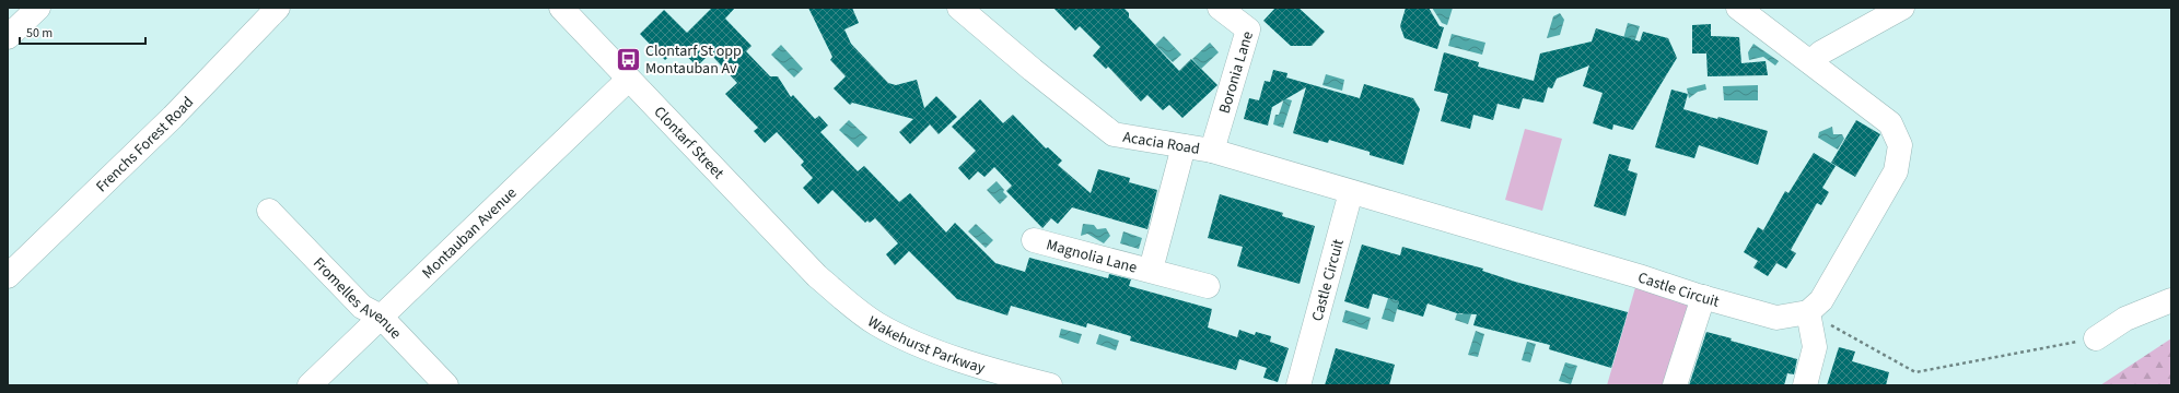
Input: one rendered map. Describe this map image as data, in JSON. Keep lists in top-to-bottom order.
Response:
{
  "streets": {
    "street": [
      "Boronia Lane",
      "Acacia Road",
      "Clontarf Street",
      "Frenchs Forest Road",
      "Montauban Avenue",
      "Magnolia Lane",
      "Castle Circuit",
      "Fromelles Avenue",
      "Wakehurst Parkway"
    ]
  },
  "crossings": [
    ["Boronia Lane", "Acacia Road"],
    ["Acacia Road", "Magnolia Lane"],
    ["Acacia Road", "Castle Circuit"],
    ["Clontarf Street", "Montauban Avenue"],
    ["Clontarf Street", "Wakehurst Parkway"],
    ["Montauban Avenue", "Fromelles Avenue"]
  ],
  "places": {
    "bus stop": ["Clontarf St opp Montauban Av"]
  },
  "scale_bar": "50 m"
}
